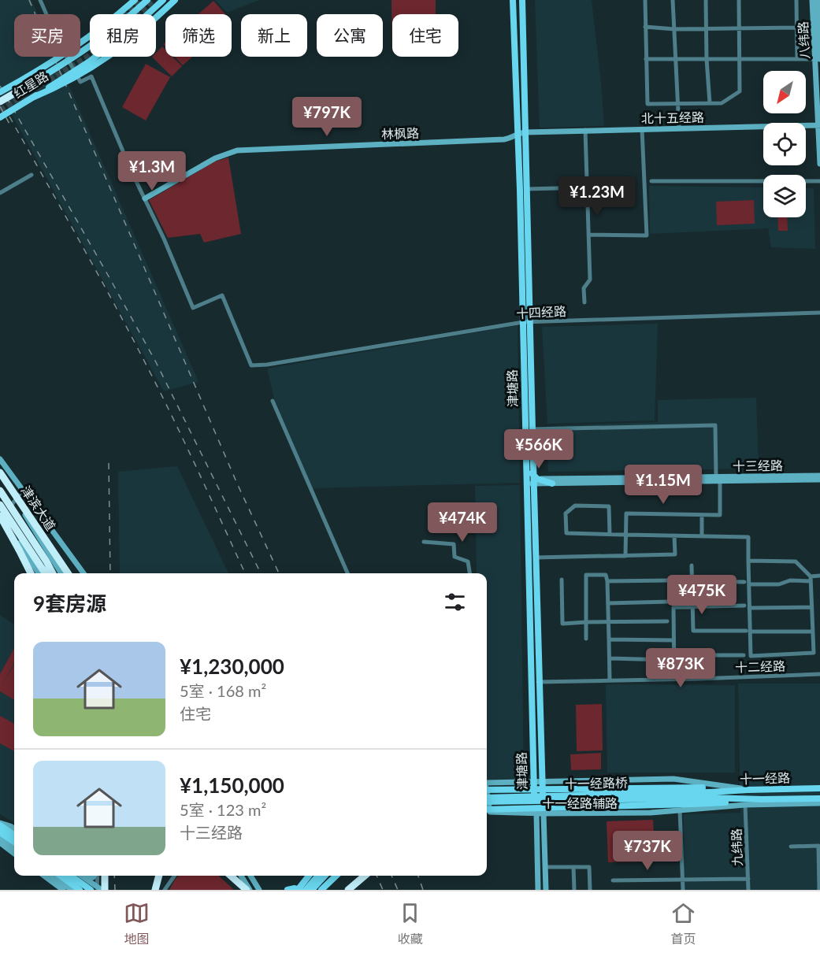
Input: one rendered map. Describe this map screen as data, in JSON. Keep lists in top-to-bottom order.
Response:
{
  "streets": {
    "highway": ["红星路", "津滨大道"],
    "main road": [
      "八纬路",
      "北十五经路",
      "林枫路",
      "津塘路",
      "十三经路",
      "十一经路",
      "十一经路桥",
      "十一经路辅路"
    ],
    "street": ["十四经路", "十二经路", "九纬路"]
  },
  "crossings": [
    ["八纬路", "北十五经路"],
    ["北十五经路", "林枫路"],
    ["北十五经路", "津塘路"],
    ["林枫路", "十四经路"],
    ["林枫路", "津塘路"],
    ["十四经路", "津塘路"],
    ["津塘路", "十二经路"],
    ["津塘路", "十一经路辅路"],
    ["十一经路", "十一经路桥"],
    ["十一经路", "十一经路辅路"],
    ["十一经路桥", "十一经路辅路"],
    ["十一经路辅路", "九纬路"]
  ],
  "north": "bottom left",
  "page": {
    "chip": [
      "买房",
      "租房",
      "筛选",
      "新上",
      "公寓",
      "住宅"
    ],
    "price": [
      "¥797K",
      "¥1.3M",
      "¥1.23M",
      "¥566K",
      "¥1.15M",
      "¥474K",
      "¥475K",
      "¥873K",
      "¥737K"
    ],
    "heading": "9套房源",
    "list": [
      {
        "name": "¥1,230,000",
        "note": "5室 · 168 m² · 住宅"
      },
      {
        "name": "¥1,150,000",
        "note": "5室 · 123 m² · 十三经路"
      }
    ],
    "tabs": ["地图", "收藏", "首页"]
  }
}
